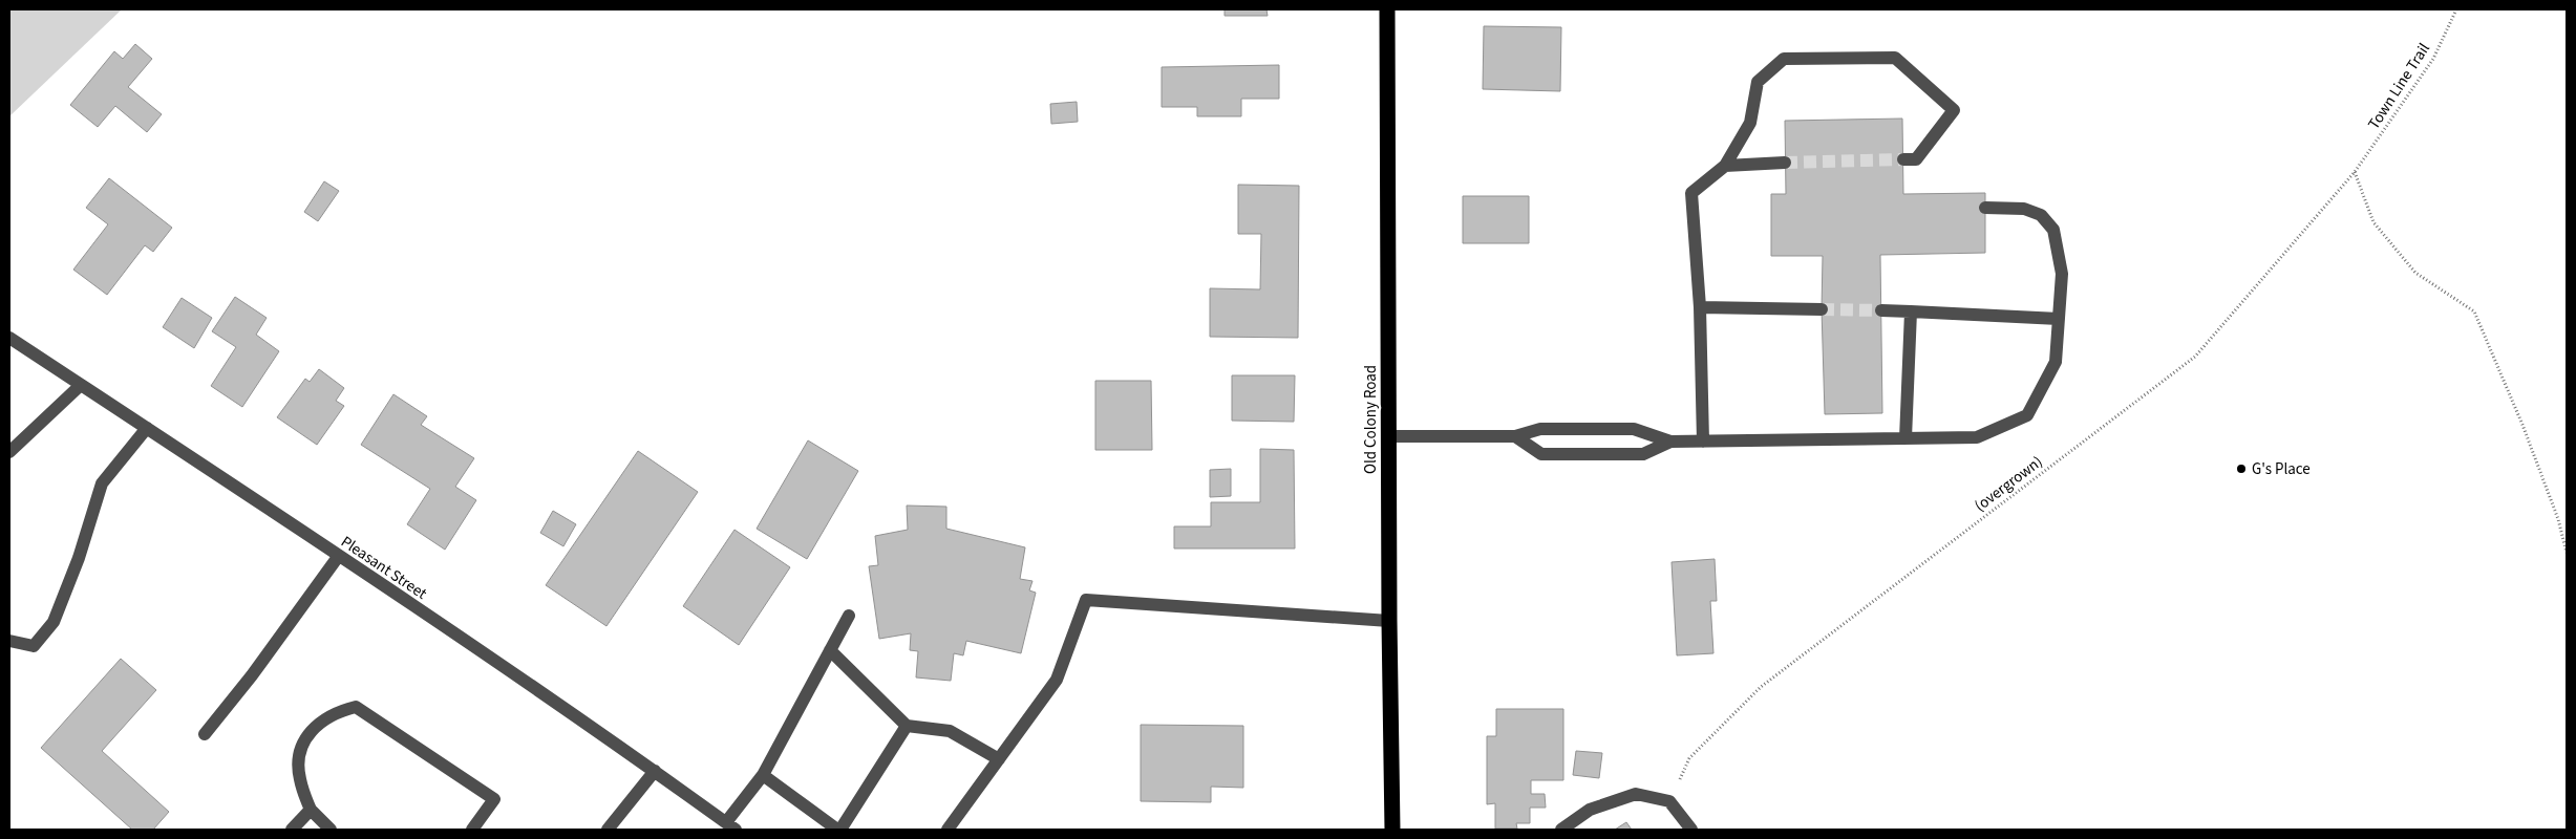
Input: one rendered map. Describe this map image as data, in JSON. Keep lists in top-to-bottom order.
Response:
{
  "streets": {
    "highway": ["Old Colony Road"],
    "street": ["Pleasant Street"],
    "path": ["Town Line Trail", "(overgrown)"]
  },
  "crossings": [
    ["Town Line Trail", "(overgrown)"]
  ],
  "places": ["G's Place"]
}
